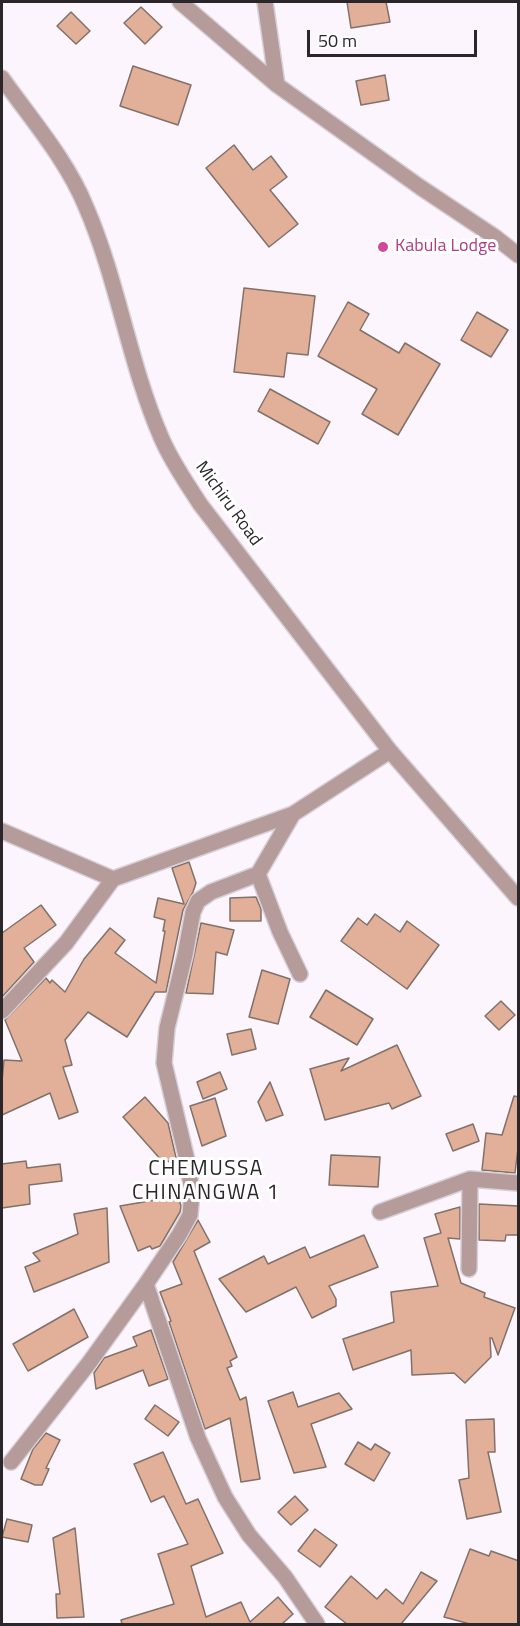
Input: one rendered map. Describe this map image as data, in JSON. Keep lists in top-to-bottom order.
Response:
{
  "streets": {
    "street": ["Michiru Road"]
  },
  "districts": ["CHEMUSSA CHINANGWA 1"],
  "places": ["Kabula Lodge"],
  "scale_bar": "50 m"
}
